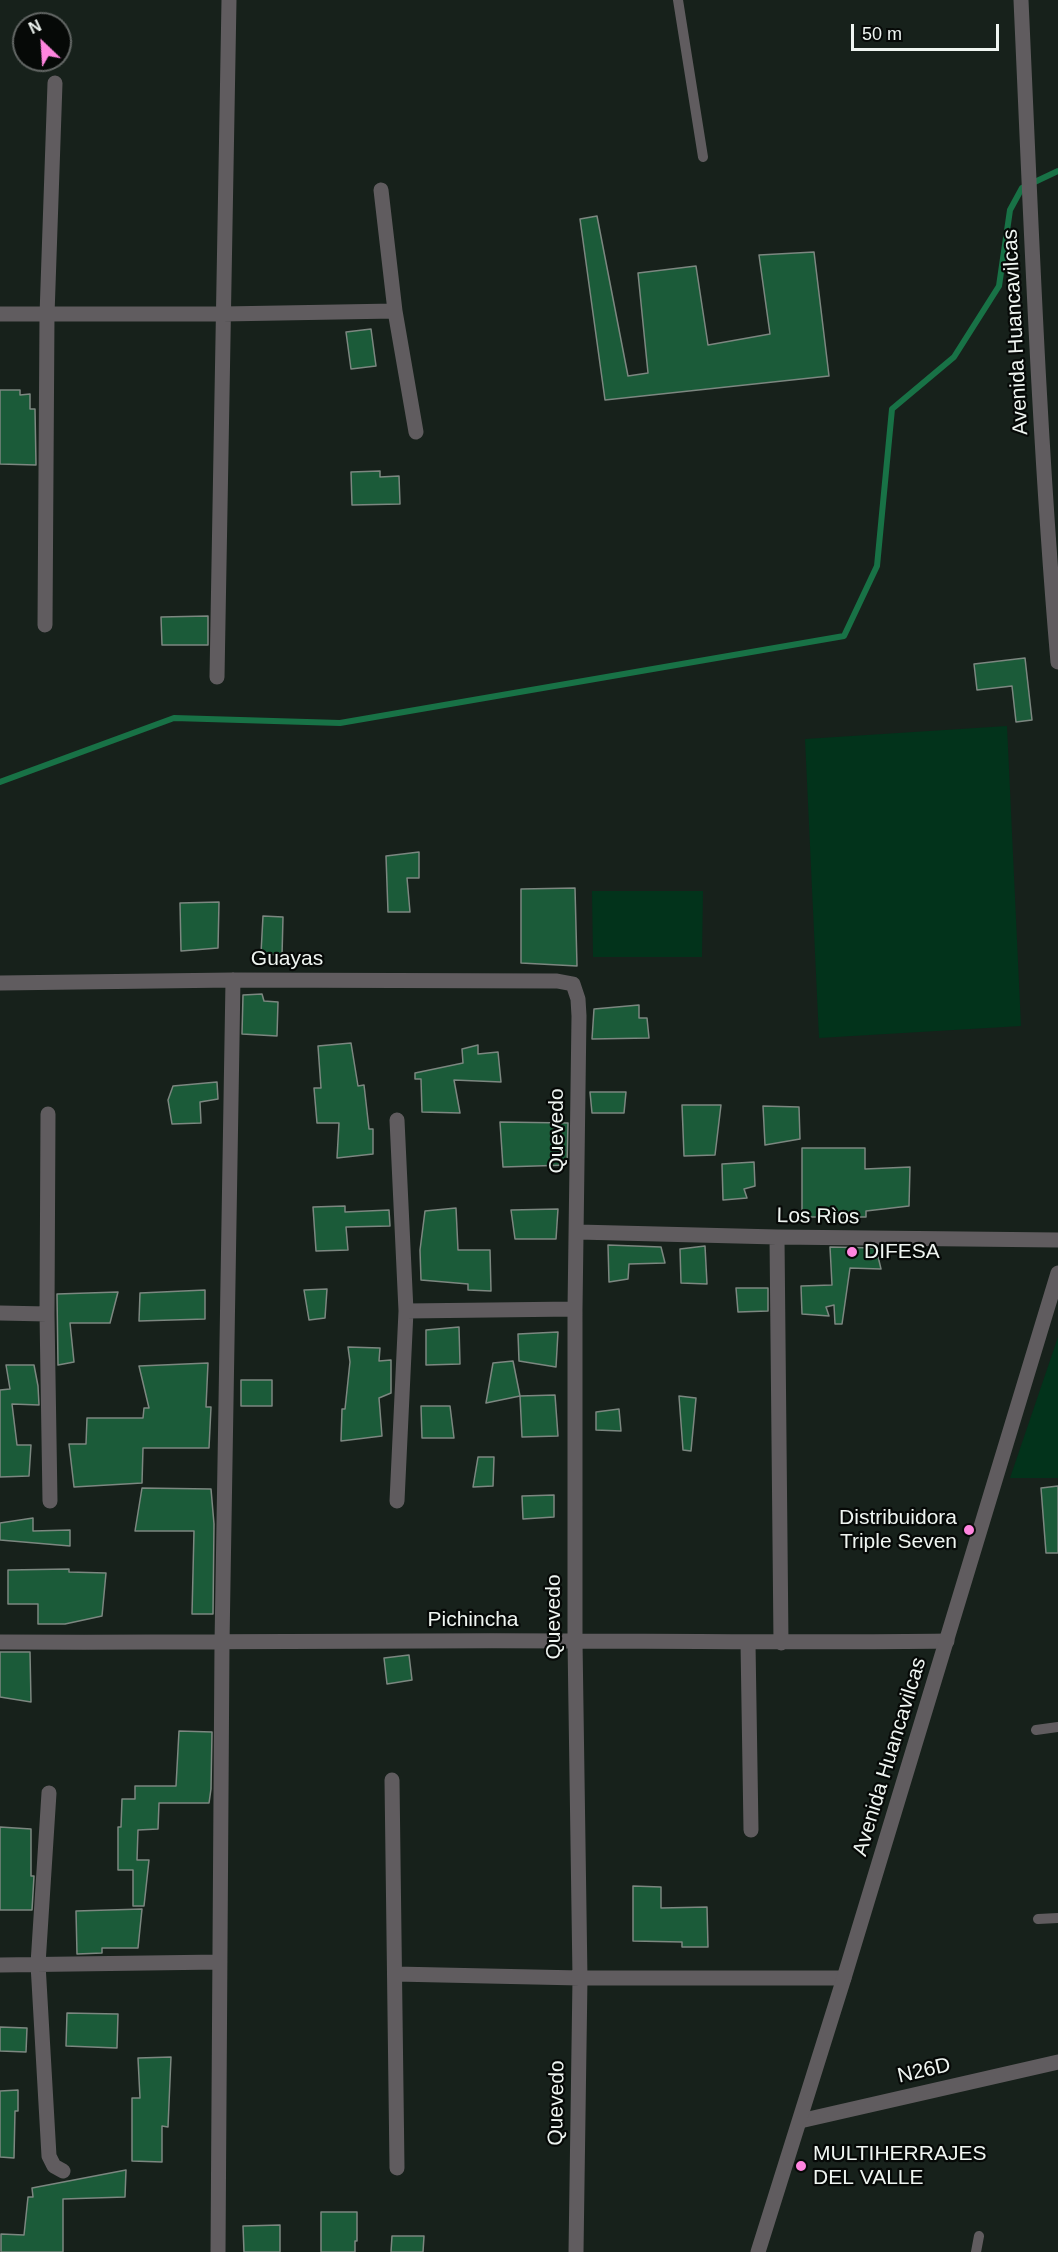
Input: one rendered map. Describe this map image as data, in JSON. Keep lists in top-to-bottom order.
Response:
{
  "streets": {
    "street": [
      "Avenida Huancavilcas",
      "Guayas",
      "Quevedo",
      "Los Rìos",
      "Pichincha",
      "N26D"
    ]
  },
  "crossings": [
    ["Avenida Huancavilcas", "Pichincha"],
    ["Avenida Huancavilcas", "N26D"],
    ["Guayas", "Quevedo"],
    ["Quevedo", "Los Rìos"],
    ["Quevedo", "Pichincha"]
  ],
  "places": ["DIFESA", "Distribuidora Triple Seven", "MULTIHERRAJES DEL VALLE"],
  "scale_bar": "50 m",
  "north": "top left"
}
